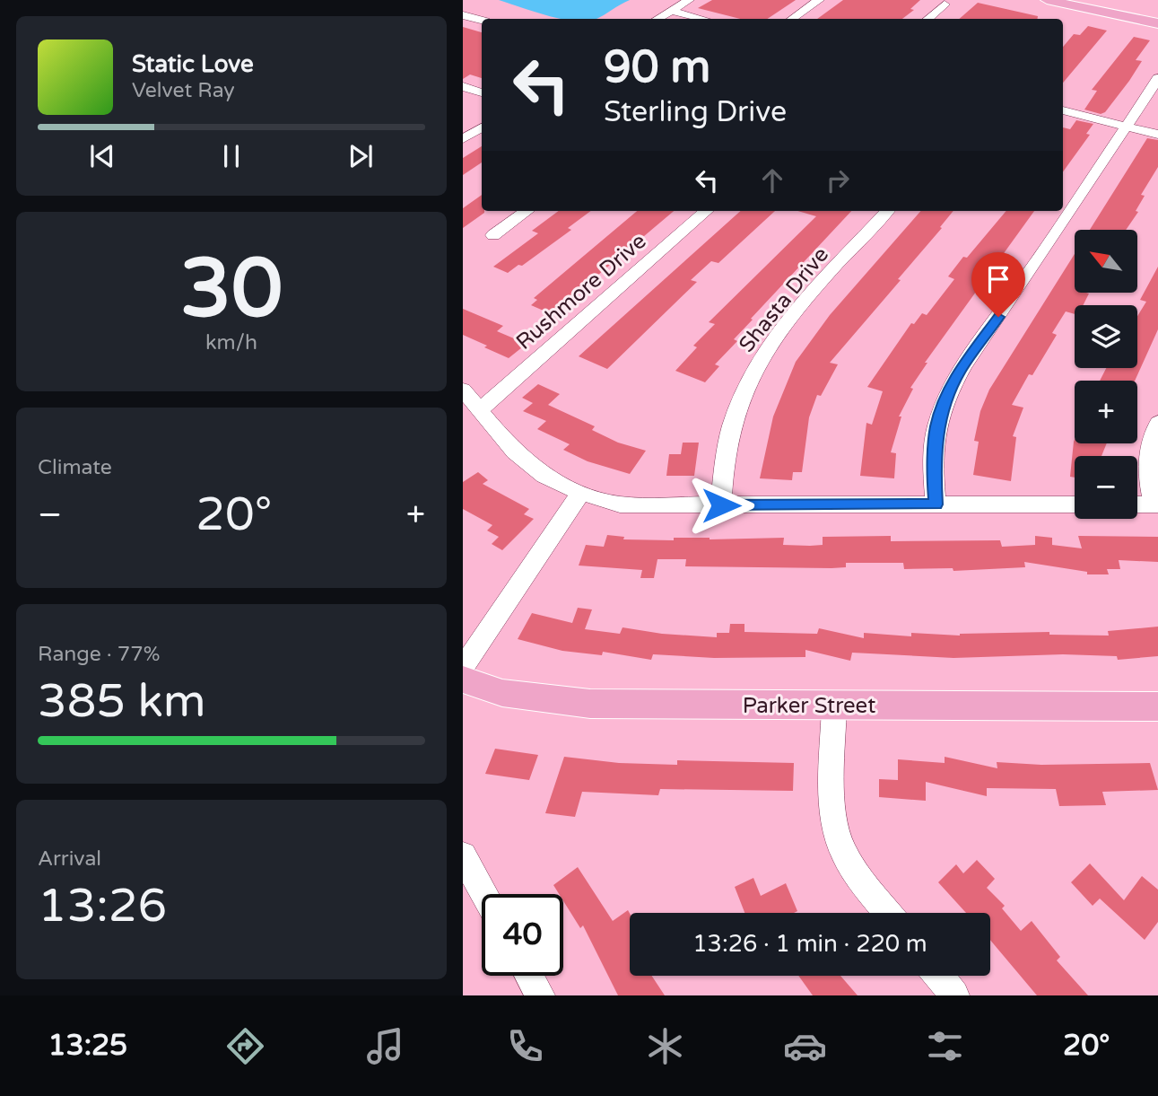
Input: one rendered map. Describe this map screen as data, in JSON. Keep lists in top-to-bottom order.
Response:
{
  "streets": {
    "main road": ["Parker Street"],
    "street": ["Rushmore Drive", "Shasta Drive"]
  },
  "north": "top left",
  "page": {
    "turn": ["90 m", "Sterling Drive"],
    "song": ["Static Love", "Velvet Ray"],
    "tile": [
      ["30", "km/h"],
      "Climate",
      ["Range · 77%", "385 km"],
      ["Arrival", "13:26"]
    ],
    "map_buttons": ["+", "−"],
    "heat": ["−", "20°", "+"],
    "limit": "40",
    "trip": "13:26 · 1 min · 220 m",
    "tabs": ["13:25", "20°"]
  }
}
